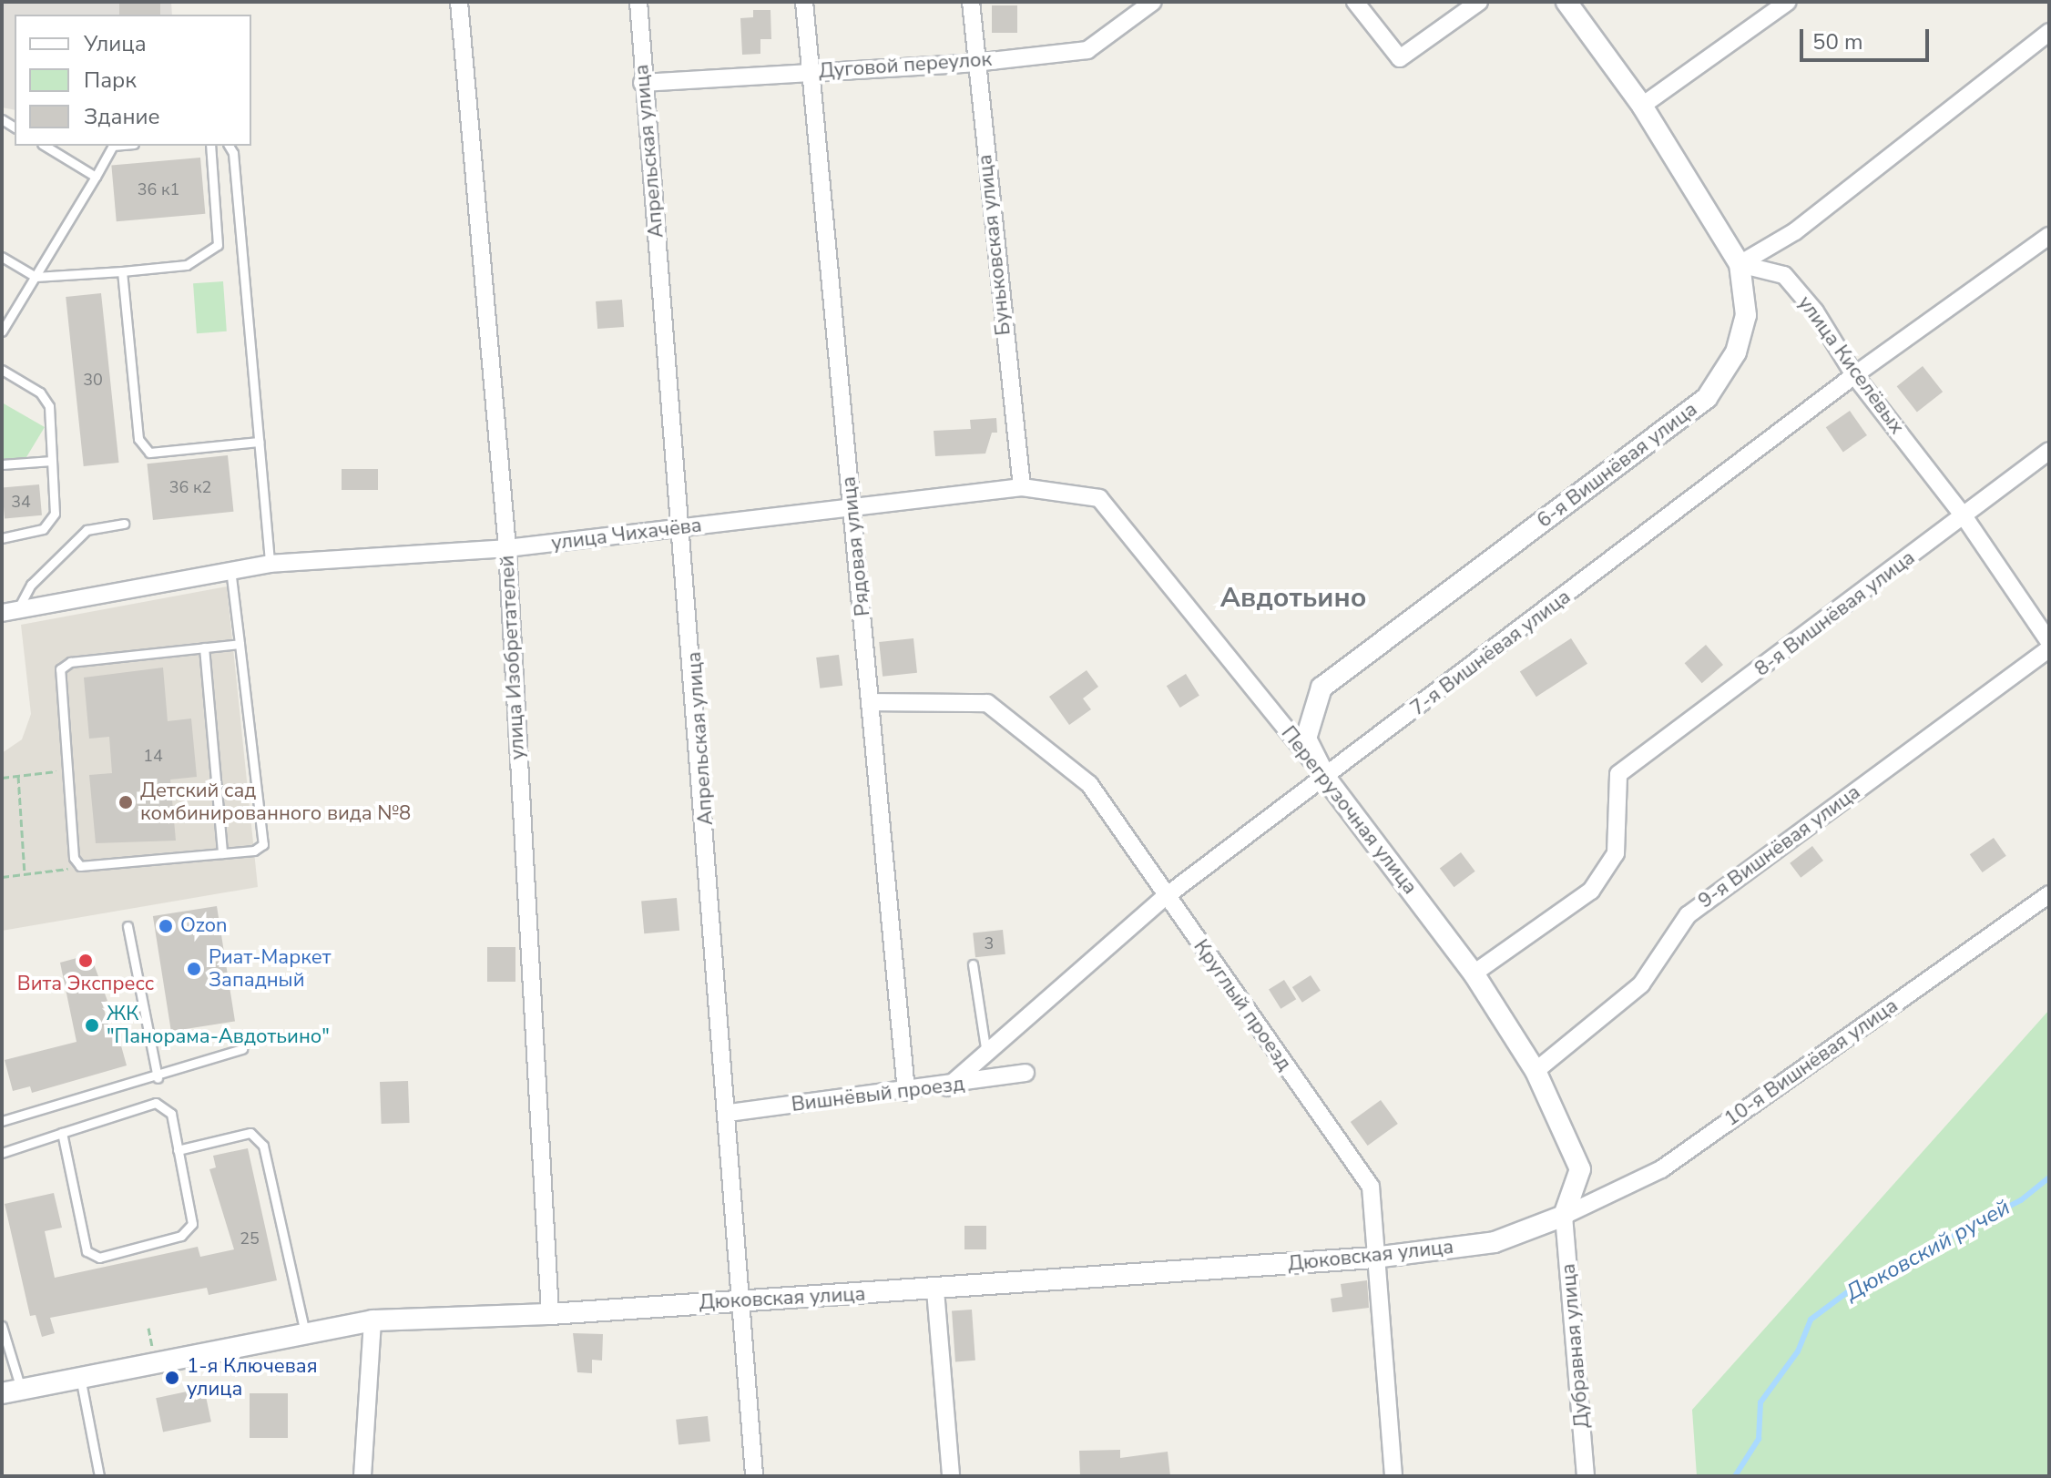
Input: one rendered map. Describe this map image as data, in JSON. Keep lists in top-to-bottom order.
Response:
{
  "streets": {
    "street": [
      "Дуговой переулок",
      "Апрельская улица",
      "Буньковская улица",
      "улица Киселёвых",
      "6-я Вишнёвая улица",
      "улица Чихачёва",
      "Рядовая улица",
      "8-я Вишнёвая улица",
      "7-я Вишнёвая улица",
      "улица Изобретателей",
      "Перегрузочная улица",
      "9-я Вишнёвая улица",
      "Круглый проезд",
      "10-я Вишнёвая улица",
      "Вишнёвый проезд",
      "Дюковская улица",
      "Дубравная улица"
    ]
  },
  "crossings": [
    ["Дуговой переулок", "Апрельская улица"],
    ["Дуговой переулок", "Буньковская улица"],
    ["Дуговой переулок", "Рядовая улица"],
    ["Апрельская улица", "улица Чихачёва"],
    ["Апрельская улица", "Вишнёвый проезд"],
    ["Апрельская улица", "Дюковская улица"],
    ["Буньковская улица", "улица Чихачёва"],
    ["Буньковская улица", "Перегрузочная улица"],
    ["улица Киселёвых", "6-я Вишнёвая улица"],
    ["улица Киселёвых", "8-я Вишнёвая улица"],
    ["улица Киселёвых", "7-я Вишнёвая улица"],
    ["6-я Вишнёвая улица", "7-я Вишнёвая улица"],
    ["6-я Вишнёвая улица", "Перегрузочная улица"],
    ["улица Чихачёва", "Рядовая улица"],
    ["улица Чихачёва", "улица Изобретателей"],
    ["улица Чихачёва", "Перегрузочная улица"],
    ["Рядовая улица", "Круглый проезд"],
    ["Рядовая улица", "Вишнёвый проезд"],
    ["8-я Вишнёвая улица", "Перегрузочная улица"],
    ["7-я Вишнёвая улица", "Перегрузочная улица"],
    ["7-я Вишнёвая улица", "Круглый проезд"],
    ["7-я Вишнёвая улица", "Вишнёвый проезд"],
    ["улица Изобретателей", "Дюковская улица"],
    ["Перегрузочная улица", "9-я Вишнёвая улица"],
    ["Перегрузочная улица", "10-я Вишнёвая улица"],
    ["Перегрузочная улица", "Дюковская улица"],
    ["Перегрузочная улица", "Дубравная улица"],
    ["Круглый проезд", "Дюковская улица"],
    ["10-я Вишнёвая улица", "Дюковская улица"],
    ["10-я Вишнёвая улица", "Дубравная улица"],
    ["Дюковская улица", "Дубравная улица"]
  ],
  "districts": ["Авдотьино"],
  "water": ["Дюковский ручей"],
  "places": [
    "Детский сад комбинированного вида №8",
    "Ozon",
    "Вита Экспресс",
    "Риат-Маркет Западный",
    "ЖК \"Панорама-Авдотьино\"",
    "1-я Ключевая улица"
  ],
  "house_numbers": [
    "36 к1",
    "30",
    "36 к2",
    "34",
    "14",
    "3",
    "25"
  ],
  "legend": ["Улица", "Парк", "Здание"],
  "scale_bar": "50 m"
}
